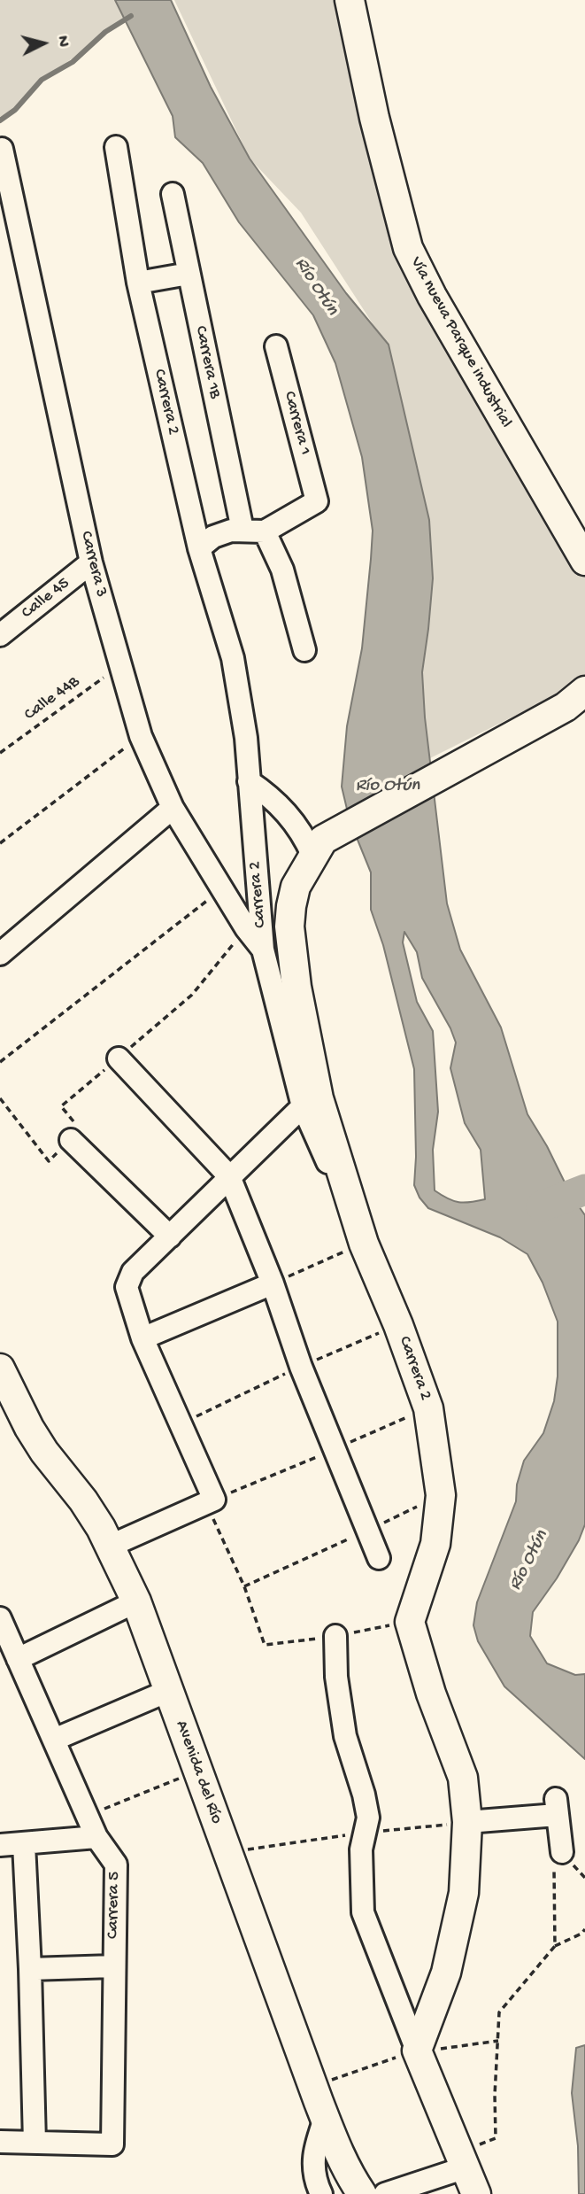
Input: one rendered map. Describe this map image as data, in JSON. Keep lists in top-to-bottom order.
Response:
{
  "streets": {
    "main road": ["Vía nueva Parque industrial", "Carrera 2", "Avenida del Río"],
    "street": [
      "Carrera 1B",
      "Carrera 1",
      "Carrera 3",
      "Calle 45",
      "Carrera 5"
    ],
    "path": ["Calle 44B"]
  },
  "crossings": [
    ["Carrera 2", "Carrera 3"],
    ["Carrera 3", "Calle 45"],
    ["Carrera 3", "Calle 44B"]
  ],
  "water": ["Río Otún"],
  "north": "right"
}
